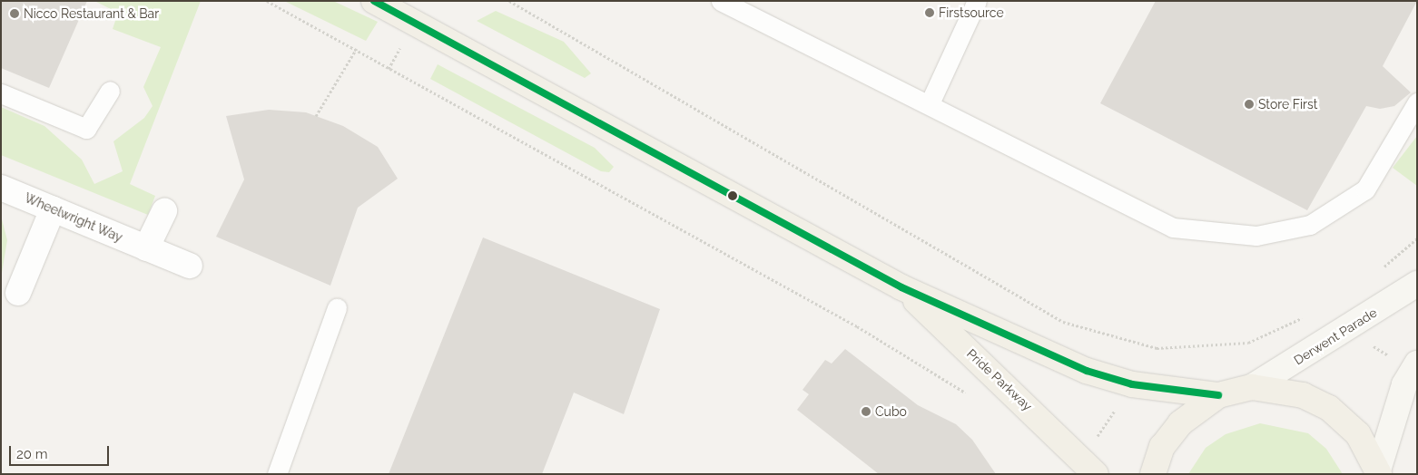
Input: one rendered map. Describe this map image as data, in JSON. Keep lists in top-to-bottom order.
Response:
{
  "streets": {
    "main road": ["Pride Parkway"],
    "street": ["Wheelwright Way", "Derwent Parade"]
  },
  "places": [
    "Firstsource",
    "Nicco Restaurant & Bar",
    "Store First",
    "Cubo"
  ],
  "scale_bar": "20 m"
}
